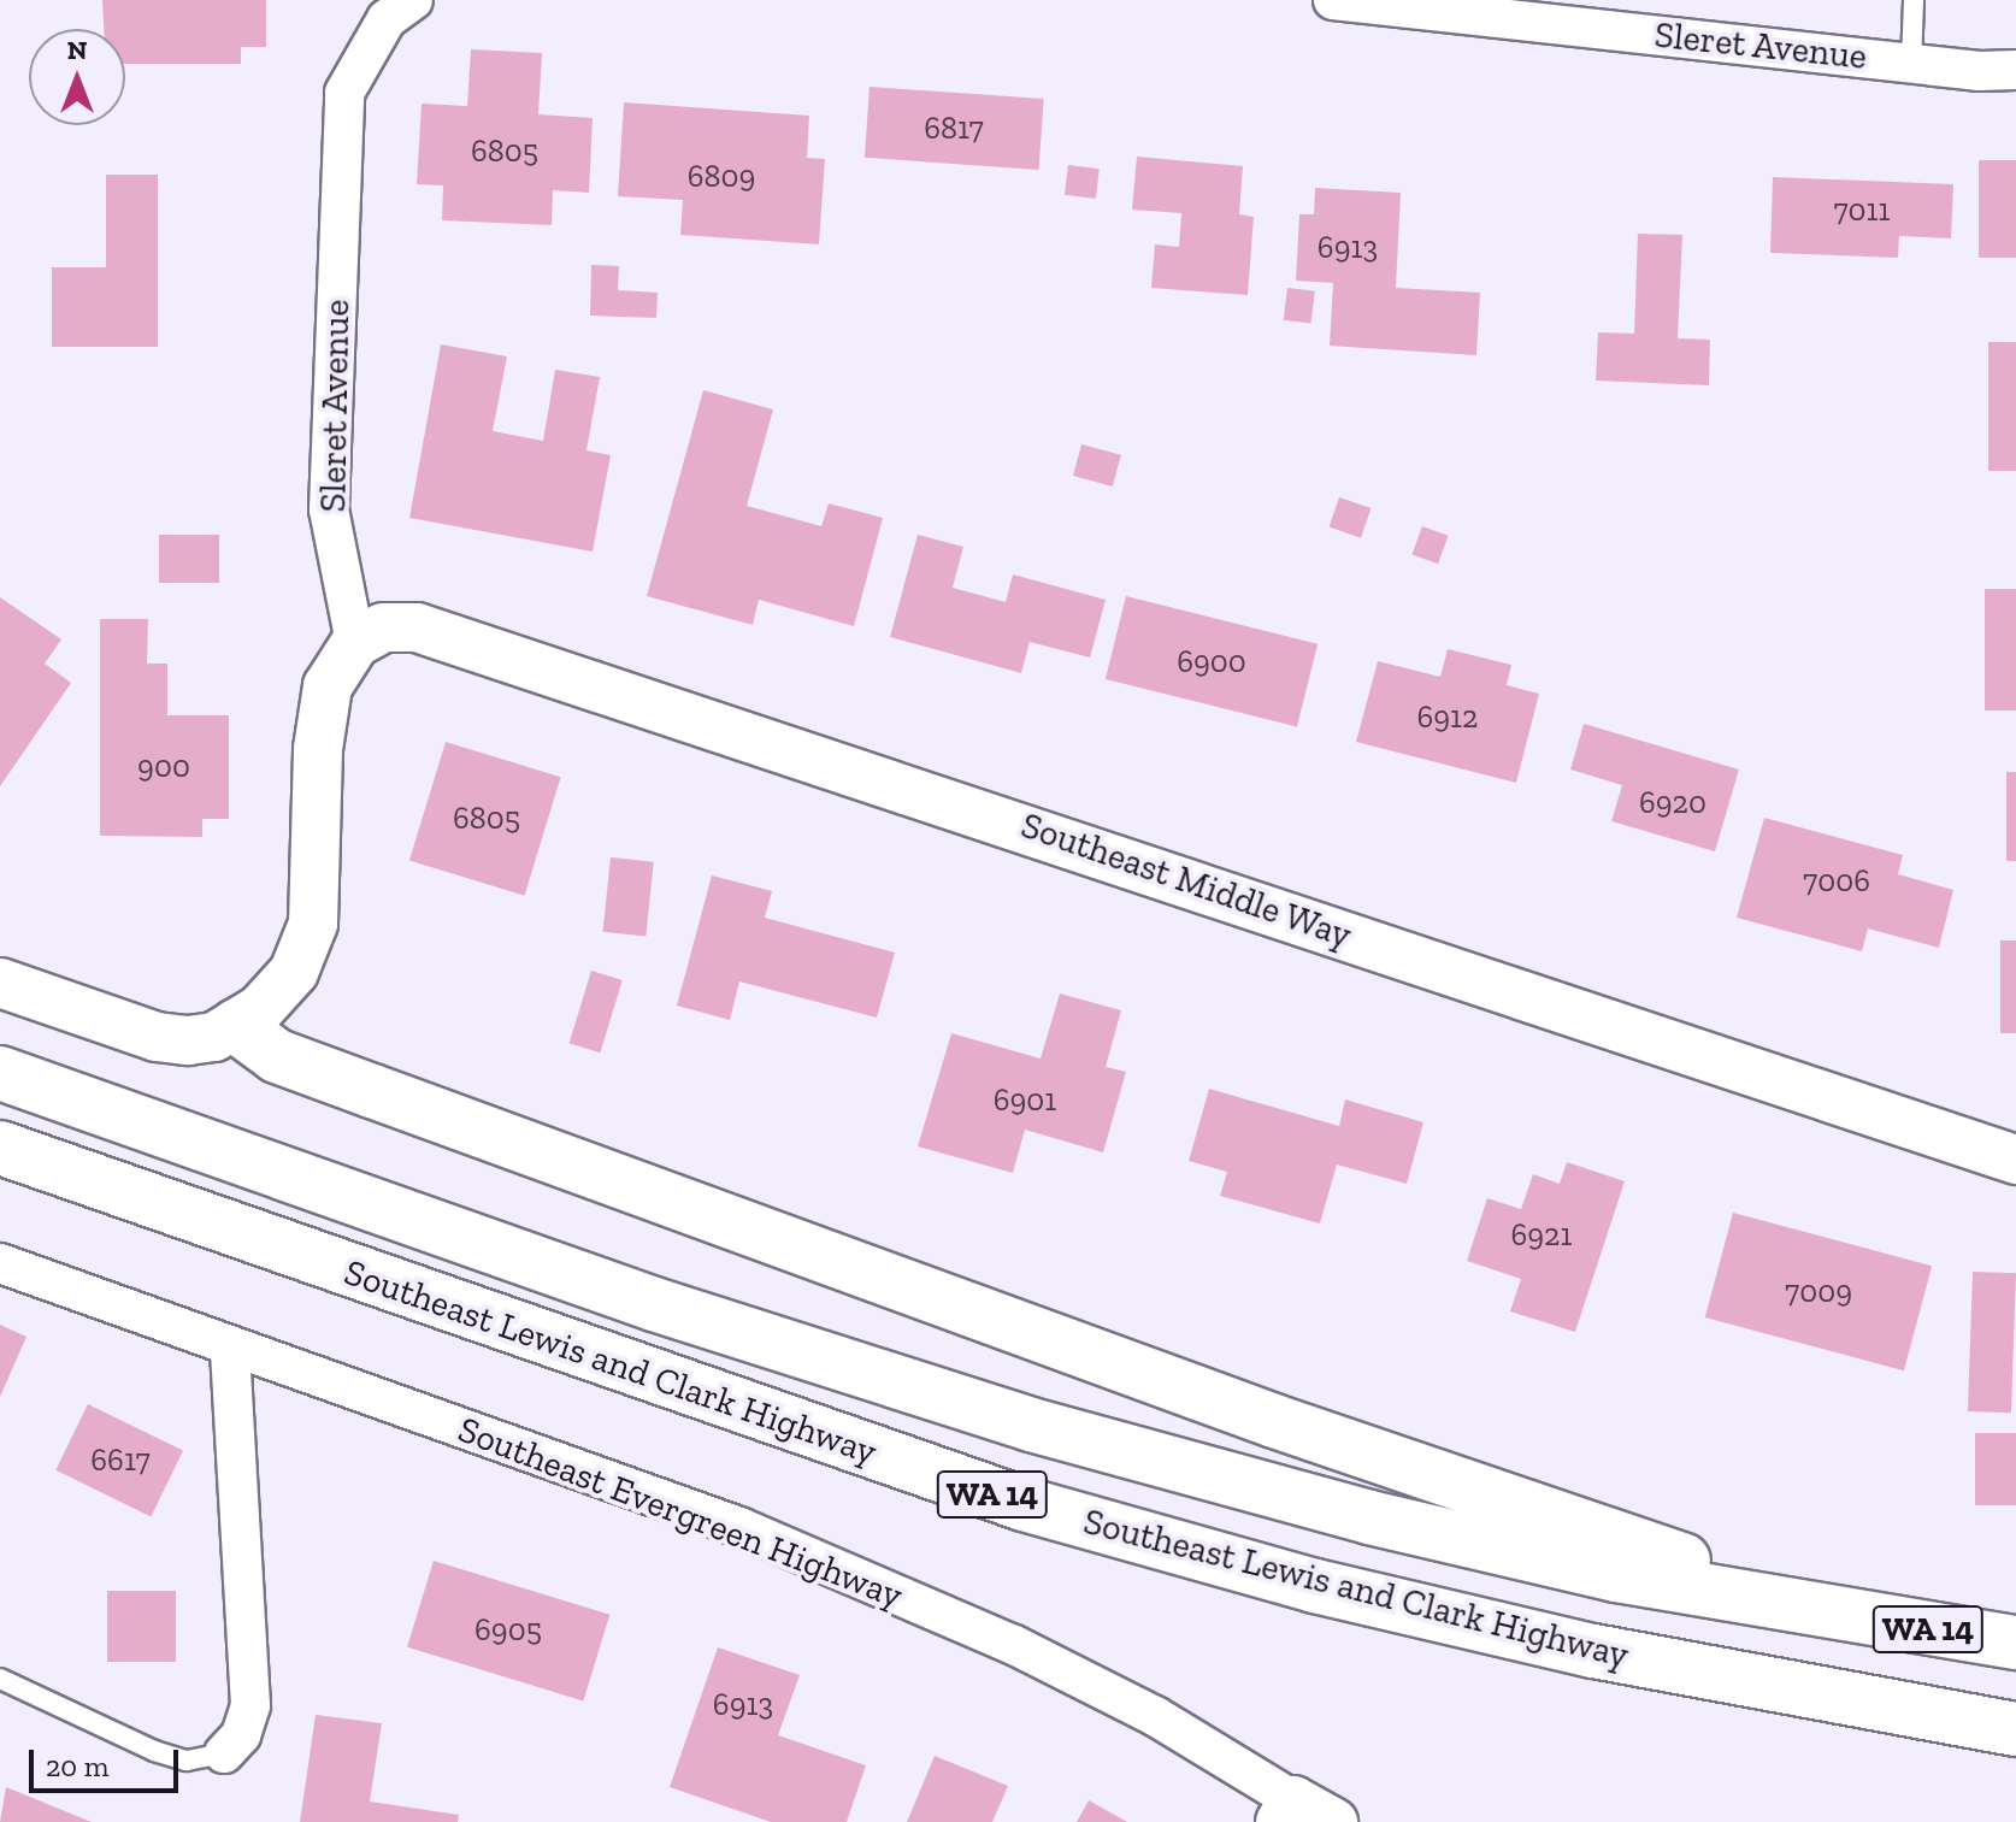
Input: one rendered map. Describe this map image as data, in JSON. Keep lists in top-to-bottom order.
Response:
{
  "streets": {
    "highway": ["Southeast Lewis and Clark Highway", "WA 14"],
    "street": ["Sleret Avenue", "Southeast Middle Way", "Southeast Evergreen Highway"]
  },
  "crossings": [
    ["Sleret Avenue", "Southeast Middle Way"]
  ],
  "house_numbers": [
    "6817",
    "6805",
    "6809",
    "7011",
    "6913",
    "6900",
    "6912",
    "900",
    "6920",
    "6805",
    "7006",
    "6901",
    "6921",
    "7009",
    "6617",
    "6905",
    "6913"
  ],
  "scale_bar": "20 m",
  "north": "top"
}
